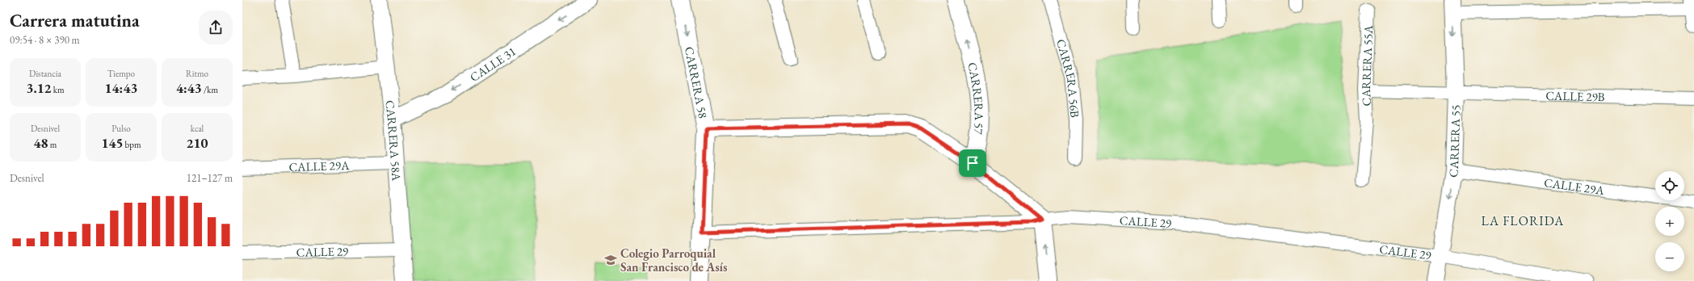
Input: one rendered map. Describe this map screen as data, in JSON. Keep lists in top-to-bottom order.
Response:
{
  "streets": {
    "main road": ["CARRERA 58", "CARRERA 57"],
    "street": [
      "CALLE 31",
      "CARRERA 55A",
      "CARRERA 56B",
      "CALLE 29B",
      "CARRERA 58A",
      "CARRERA 55",
      "CALLE 29A",
      "CALLE 29"
    ]
  },
  "crossings": [
    ["CALLE 31", "CARRERA 58A"],
    ["CARRERA 55A", "CALLE 29B"],
    ["CARRERA 58", "CALLE 29"],
    ["CALLE 29B", "CARRERA 55"],
    ["CARRERA 58A", "CALLE 29A"],
    ["CARRERA 58A", "CALLE 29"],
    ["CARRERA 55", "CALLE 29A"],
    ["CARRERA 55", "CALLE 29"]
  ],
  "one_way": [
    "CALLE 31",
    "CARRERA 58",
    "CARRERA 57",
    "CARRERA 55"
  ],
  "districts": ["LA FLORIDA"],
  "places": {
    "school or university": ["Colegio Parroquial San Francisco de Asís"]
  },
  "page": {
    "heading": ["Carrera matutina", "09:54 · 8 × 390 m"],
    "stats": [
      ["Distancia", "3.12 km"],
      ["Tiempo", "14:43"],
      ["Ritmo", "4:43 /km"],
      ["Desnivel", "48 m"],
      ["Pulso", "145 bpm"],
      ["kcal", "210"]
    ],
    "chart": ["Desnivel", "121–127 m"],
    "map_buttons": ["+", "−"]
  }
}
